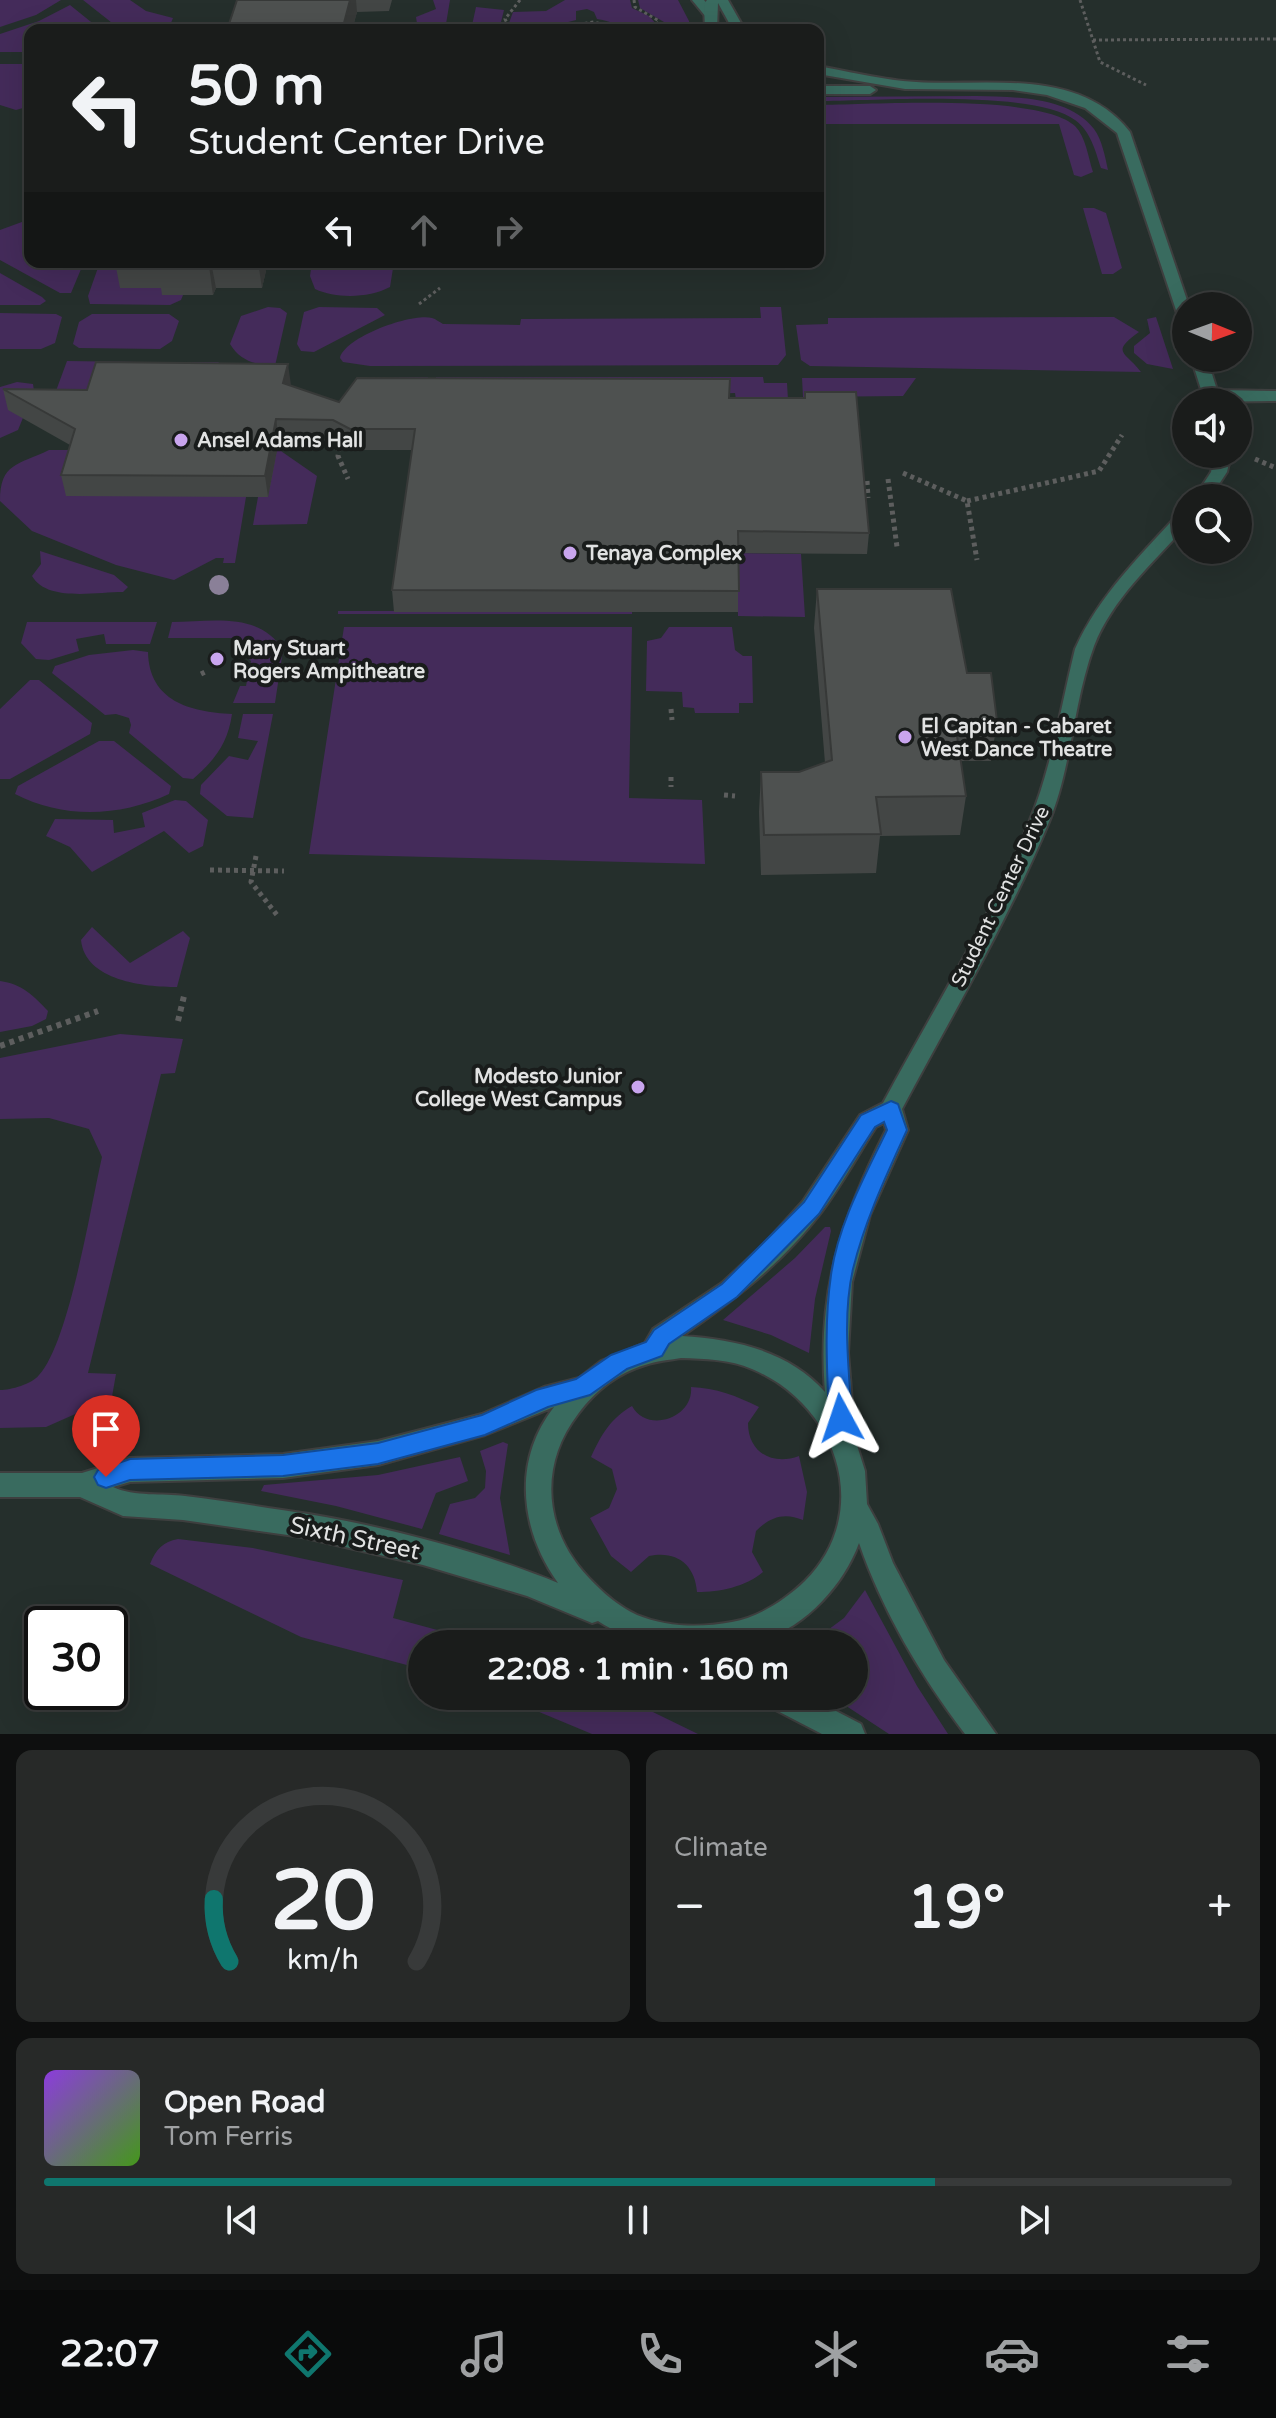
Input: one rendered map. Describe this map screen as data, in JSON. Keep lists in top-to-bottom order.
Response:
{
  "streets": {
    "street": ["Student Center Drive", "Sixth Street"]
  },
  "places": [
    "Ansel Adams Hall",
    "Tenaya Complex",
    "Mary Stuart Rogers Ampitheatre",
    "El Capitan - Cabaret West Dance Theatre",
    "Modesto Junior College West Campus"
  ],
  "north": "right",
  "page": {
    "turn": ["50 m", "Student Center Drive"],
    "limit": "30",
    "trip": "22:08 · 1 min · 160 m",
    "tile": "Climate",
    "heat": ["−", "19°", "+"],
    "song": ["Open Road", "Tom Ferris"],
    "tabs": "22:07",
    "gauge": ["20", "km/h"]
  }
}
